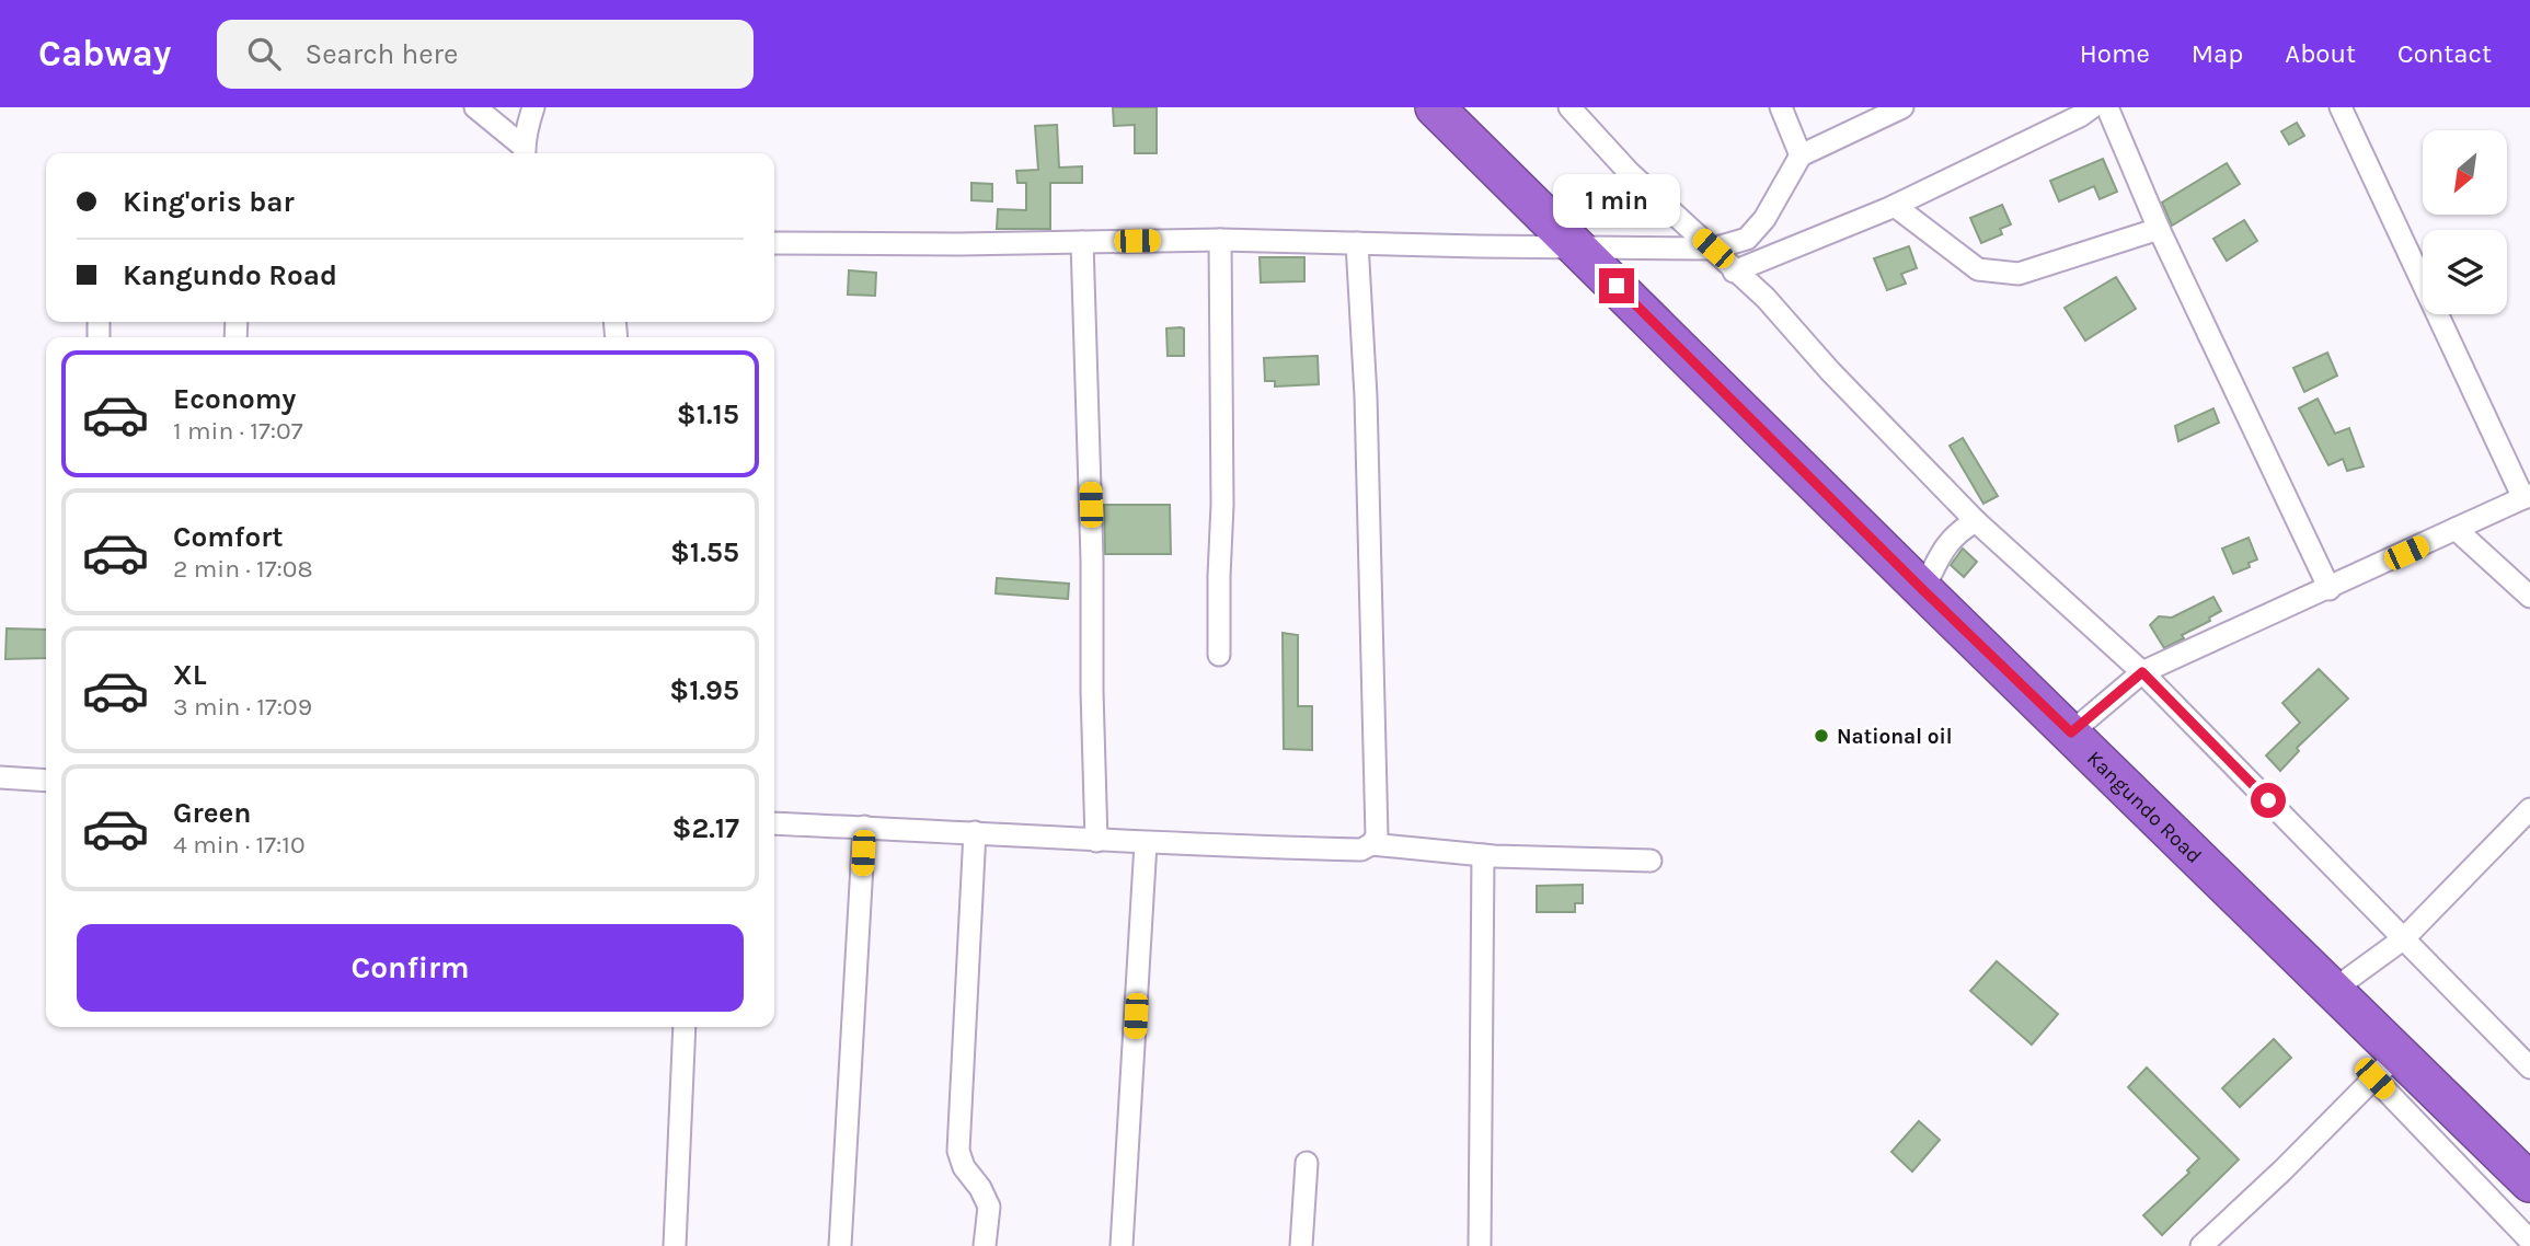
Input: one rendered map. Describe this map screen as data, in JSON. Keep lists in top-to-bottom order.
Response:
{
  "streets": {
    "highway": ["Kangundo Road"]
  },
  "places": ["National oil"],
  "north": "bottom left",
  "page": {
    "header": "Cabway",
    "search": "Search here",
    "nav": [
      "Home",
      "Map",
      "About",
      "Contact"
    ],
    "banner": ["King'oris bar", "Kangundo Road"],
    "bubble": "1 min",
    "list": [
      {
        "name": "Economy",
        "note": "1 min · 17:07",
        "value": "$1.15"
      },
      {
        "name": "Comfort",
        "note": "2 min · 17:08",
        "value": "$1.55"
      },
      {
        "name": "XL",
        "note": "3 min · 17:09",
        "value": "$1.95"
      },
      {
        "name": "Green",
        "note": "4 min · 17:10",
        "value": "$2.17"
      }
    ],
    "buttons": "Confirm"
  }
}
